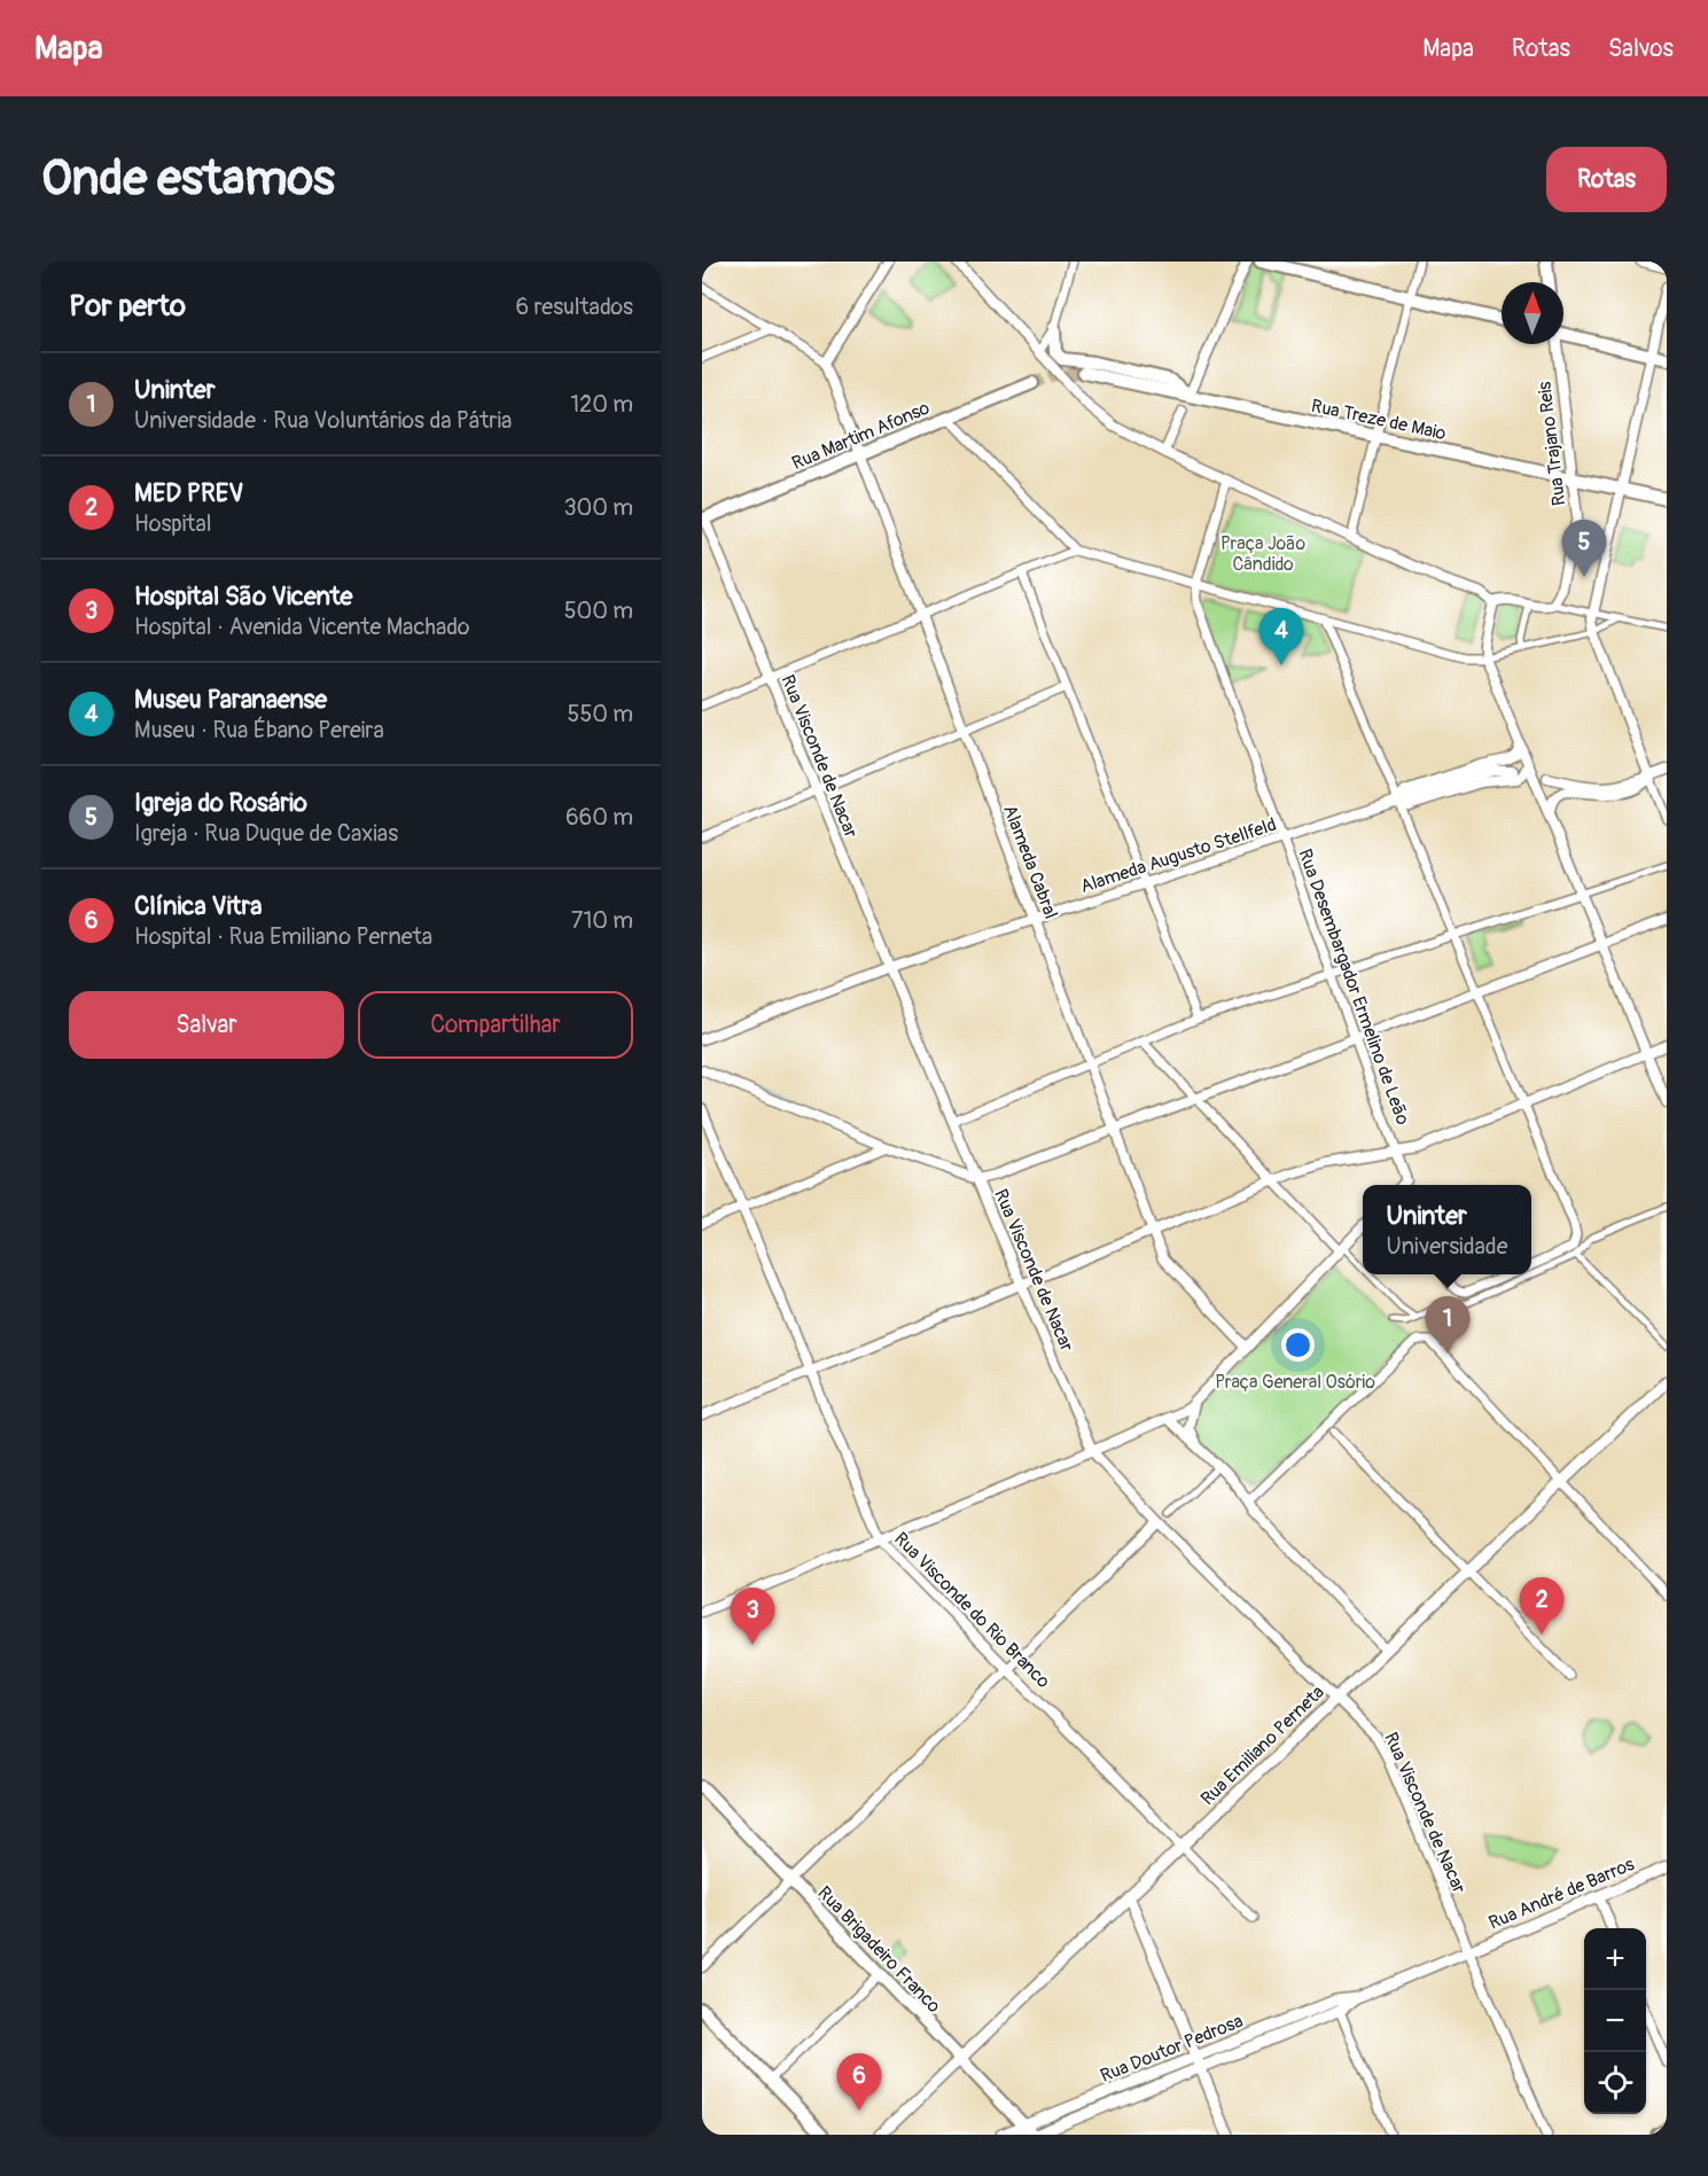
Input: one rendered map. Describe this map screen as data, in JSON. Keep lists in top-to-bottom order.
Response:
{
  "streets": {
    "main road": [
      "Rua Treze de Maio",
      "Rua Martim Afonso",
      "Rua Emiliano Perneta",
      "Rua André de Barros",
      "Rua Brigadeiro Franco",
      "Rua Doutor Pedrosa"
    ],
    "street": [
      "Rua Trajano Reis",
      "Rua Visconde de Nacar",
      "Alameda Augusto Stellfeld",
      "Alameda Cabral",
      "Rua Desembargador Ermelino de Leão",
      "Rua Visconde do Rio Branco"
    ]
  },
  "crossings": [
    ["Rua Treze de Maio", "Rua Trajano Reis"],
    ["Rua Martim Afonso", "Rua Visconde de Nacar"],
    ["Rua Martim Afonso", "Alameda Cabral"],
    ["Rua Visconde de Nacar", "Alameda Augusto Stellfeld"],
    ["Rua Visconde de Nacar", "Rua Emiliano Perneta"],
    ["Rua Visconde de Nacar", "Rua André de Barros"],
    ["Rua Visconde de Nacar", "Rua Doutor Pedrosa"],
    ["Alameda Augusto Stellfeld", "Alameda Cabral"],
    ["Alameda Augusto Stellfeld", "Rua Desembargador Ermelino de Leão"],
    ["Rua Visconde do Rio Branco", "Rua Emiliano Perneta"],
    ["Rua Emiliano Perneta", "Rua Brigadeiro Franco"],
    ["Rua André de Barros", "Rua Doutor Pedrosa"],
    ["Rua Brigadeiro Franco", "Rua Doutor Pedrosa"]
  ],
  "parks": ["Praça João Cândido", "Praça General Osório"],
  "north": "top",
  "page": {
    "header": "Mapa",
    "nav": ["Mapa", "Rotas", "Salvos"],
    "buttons": [
      "Rotas",
      ["Salvar", "Compartilhar"]
    ],
    "title": "Onde estamos",
    "heading": ["Por perto", "6 resultados"],
    "list": [
      {
        "mark": "1",
        "name": "Uninter",
        "note": "Universidade · Rua Voluntários da Pátria",
        "value": "120 m"
      },
      {
        "mark": "2",
        "name": "MED PREV",
        "note": "Hospital",
        "value": "300 m"
      },
      {
        "mark": "3",
        "name": "Hospital São Vicente",
        "note": "Hospital · Avenida Vicente Machado",
        "value": "500 m"
      },
      {
        "mark": "4",
        "name": "Museu Paranaense",
        "note": "Museu · Rua Ébano Pereira",
        "value": "550 m"
      },
      {
        "mark": "5",
        "name": "Igreja do Rosário",
        "note": "Igreja · Rua Duque de Caxias",
        "value": "660 m"
      },
      {
        "mark": "6",
        "name": "Clínica Vitra",
        "note": "Hospital · Rua Emiliano Perneta",
        "value": "710 m"
      }
    ],
    "pins": [
      "5",
      "4",
      "1",
      "2",
      "3",
      "6"
    ],
    "popup": ["Uninter", "Universidade"],
    "map_buttons": ["+", "−"]
  }
}
